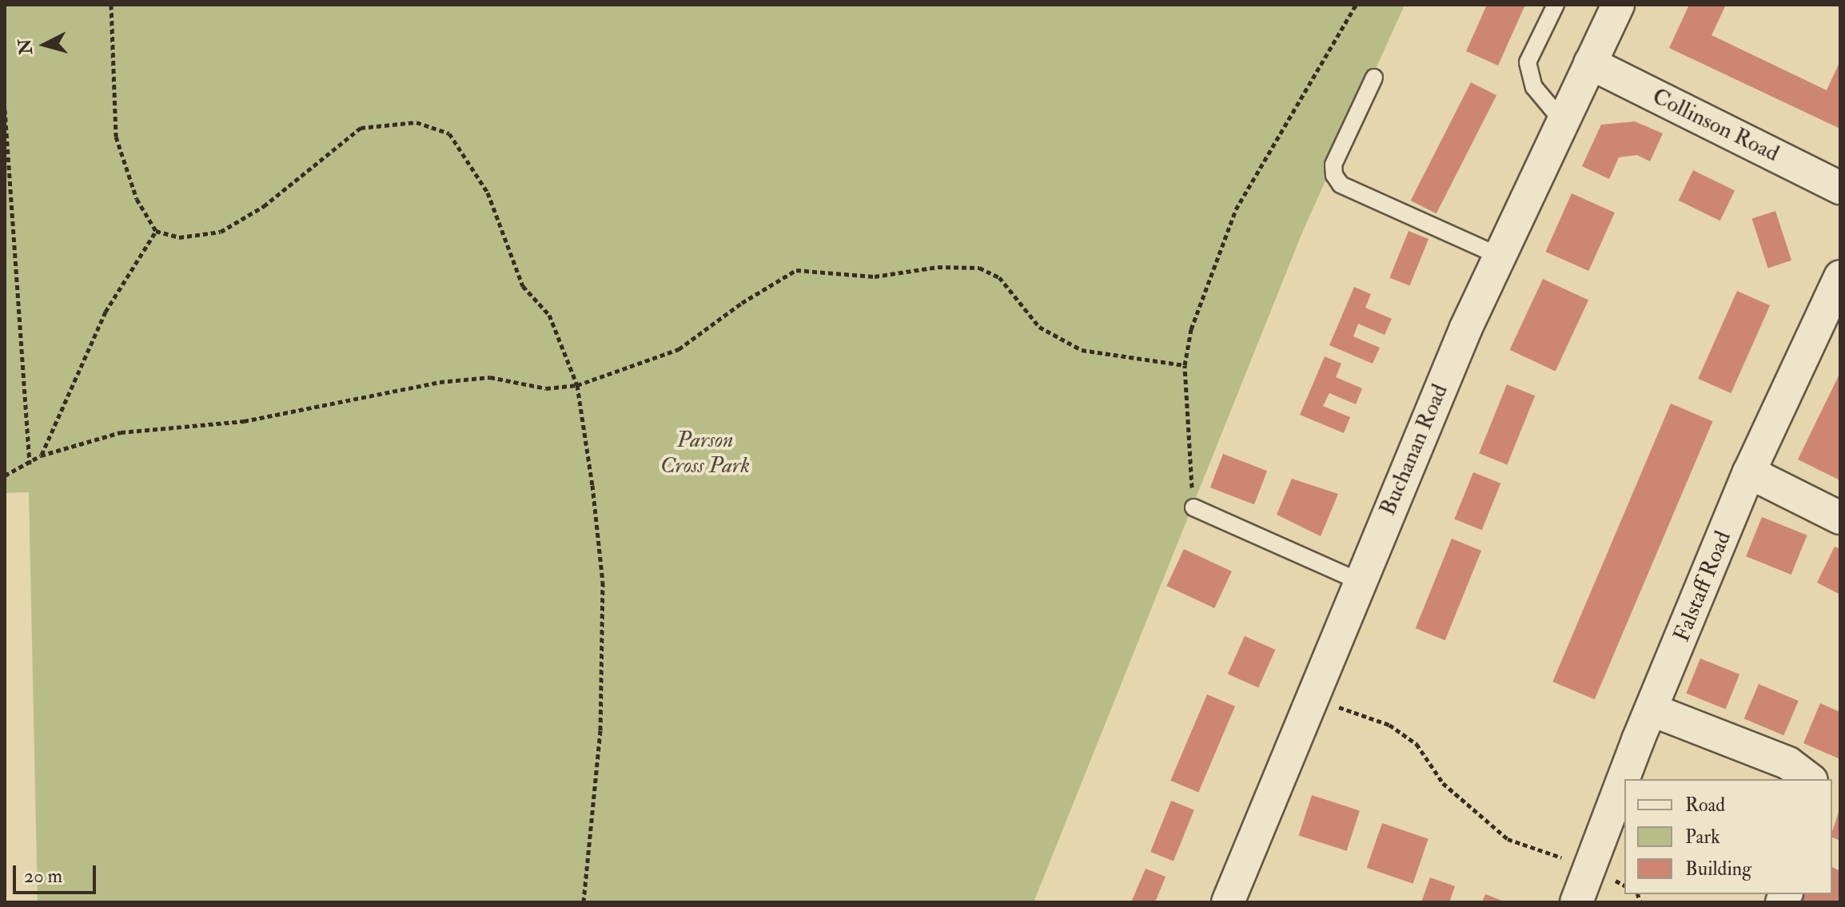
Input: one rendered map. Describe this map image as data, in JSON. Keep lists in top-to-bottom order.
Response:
{
  "streets": {
    "street": ["Collinson Road", "Buchanan Road", "Falstaff Road"]
  },
  "crossings": [
    ["Collinson Road", "Buchanan Road"]
  ],
  "parks": ["Parson Cross Park"],
  "legend": ["Road", "Park", "Building"],
  "scale_bar": "20 m",
  "north": "left"
}
